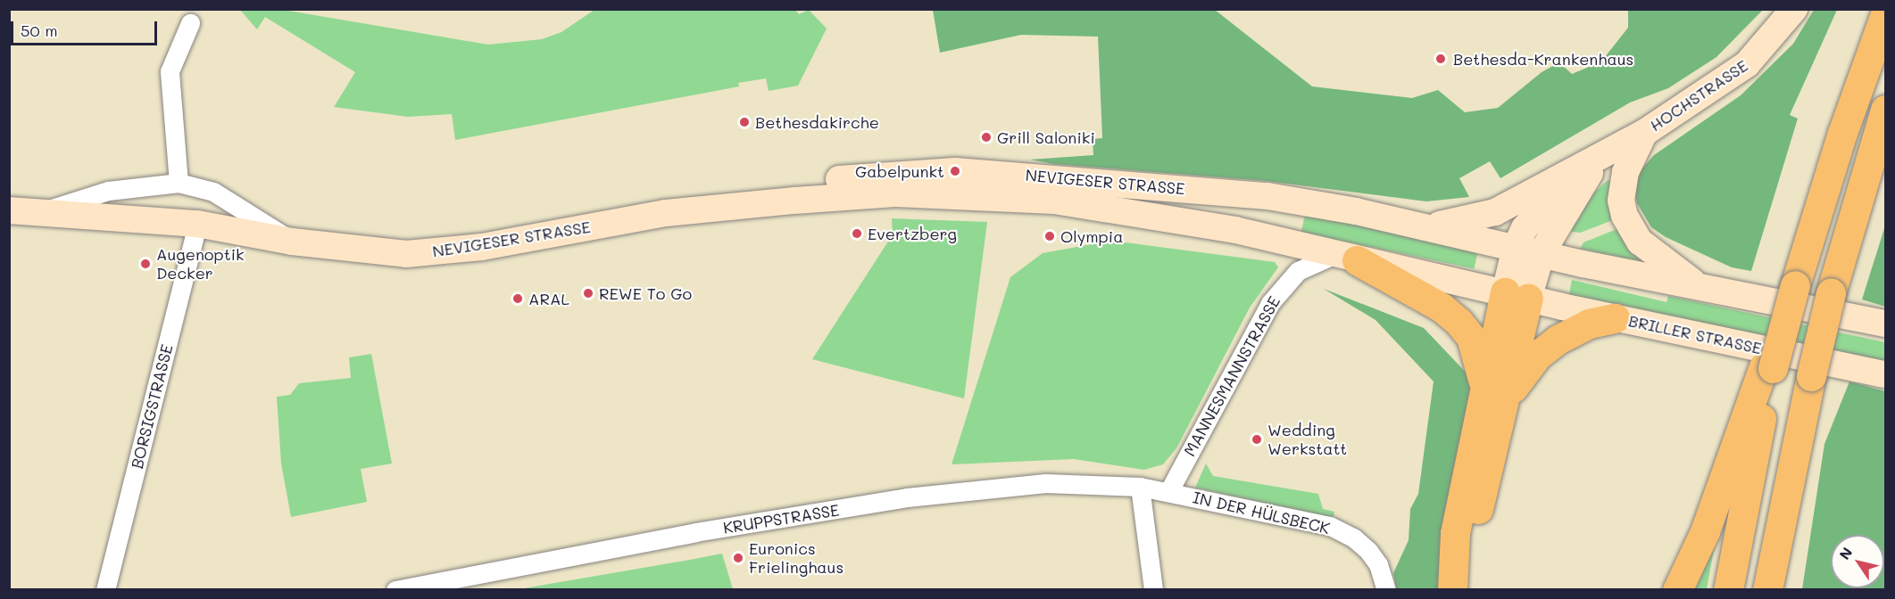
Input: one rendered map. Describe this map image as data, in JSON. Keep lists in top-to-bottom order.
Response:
{
  "streets": {
    "main road": ["HOCHSTRASSE", "NEVIGESER STRASSE", "BRILLER STRASSE"],
    "street": [
      "MANNESMANNSTRASSE",
      "BORSIGSTRASSE",
      "IN DER HÜLSBECK",
      "KRUPPSTRASSE"
    ]
  },
  "crossings": [
    ["HOCHSTRASSE", "NEVIGESER STRASSE"],
    ["HOCHSTRASSE", "BRILLER STRASSE"],
    ["NEVIGESER STRASSE", "BRILLER STRASSE"],
    ["NEVIGESER STRASSE", "MANNESMANNSTRASSE"],
    ["NEVIGESER STRASSE", "BORSIGSTRASSE"],
    ["MANNESMANNSTRASSE", "IN DER HÜLSBECK"],
    ["MANNESMANNSTRASSE", "KRUPPSTRASSE"],
    ["IN DER HÜLSBECK", "KRUPPSTRASSE"]
  ],
  "places": [
    "Bethesda-Krankenhaus",
    "Bethesdakirche",
    "Grill Saloniki",
    "Gabelpunkt",
    "Evertzberg",
    "Olympia",
    "Augenoptik Decker",
    "REWE To Go",
    "ARAL",
    "Wedding Werkstatt",
    "Euronics Frielinghaus"
  ],
  "scale_bar": "50 m",
  "north": "top left"
}
